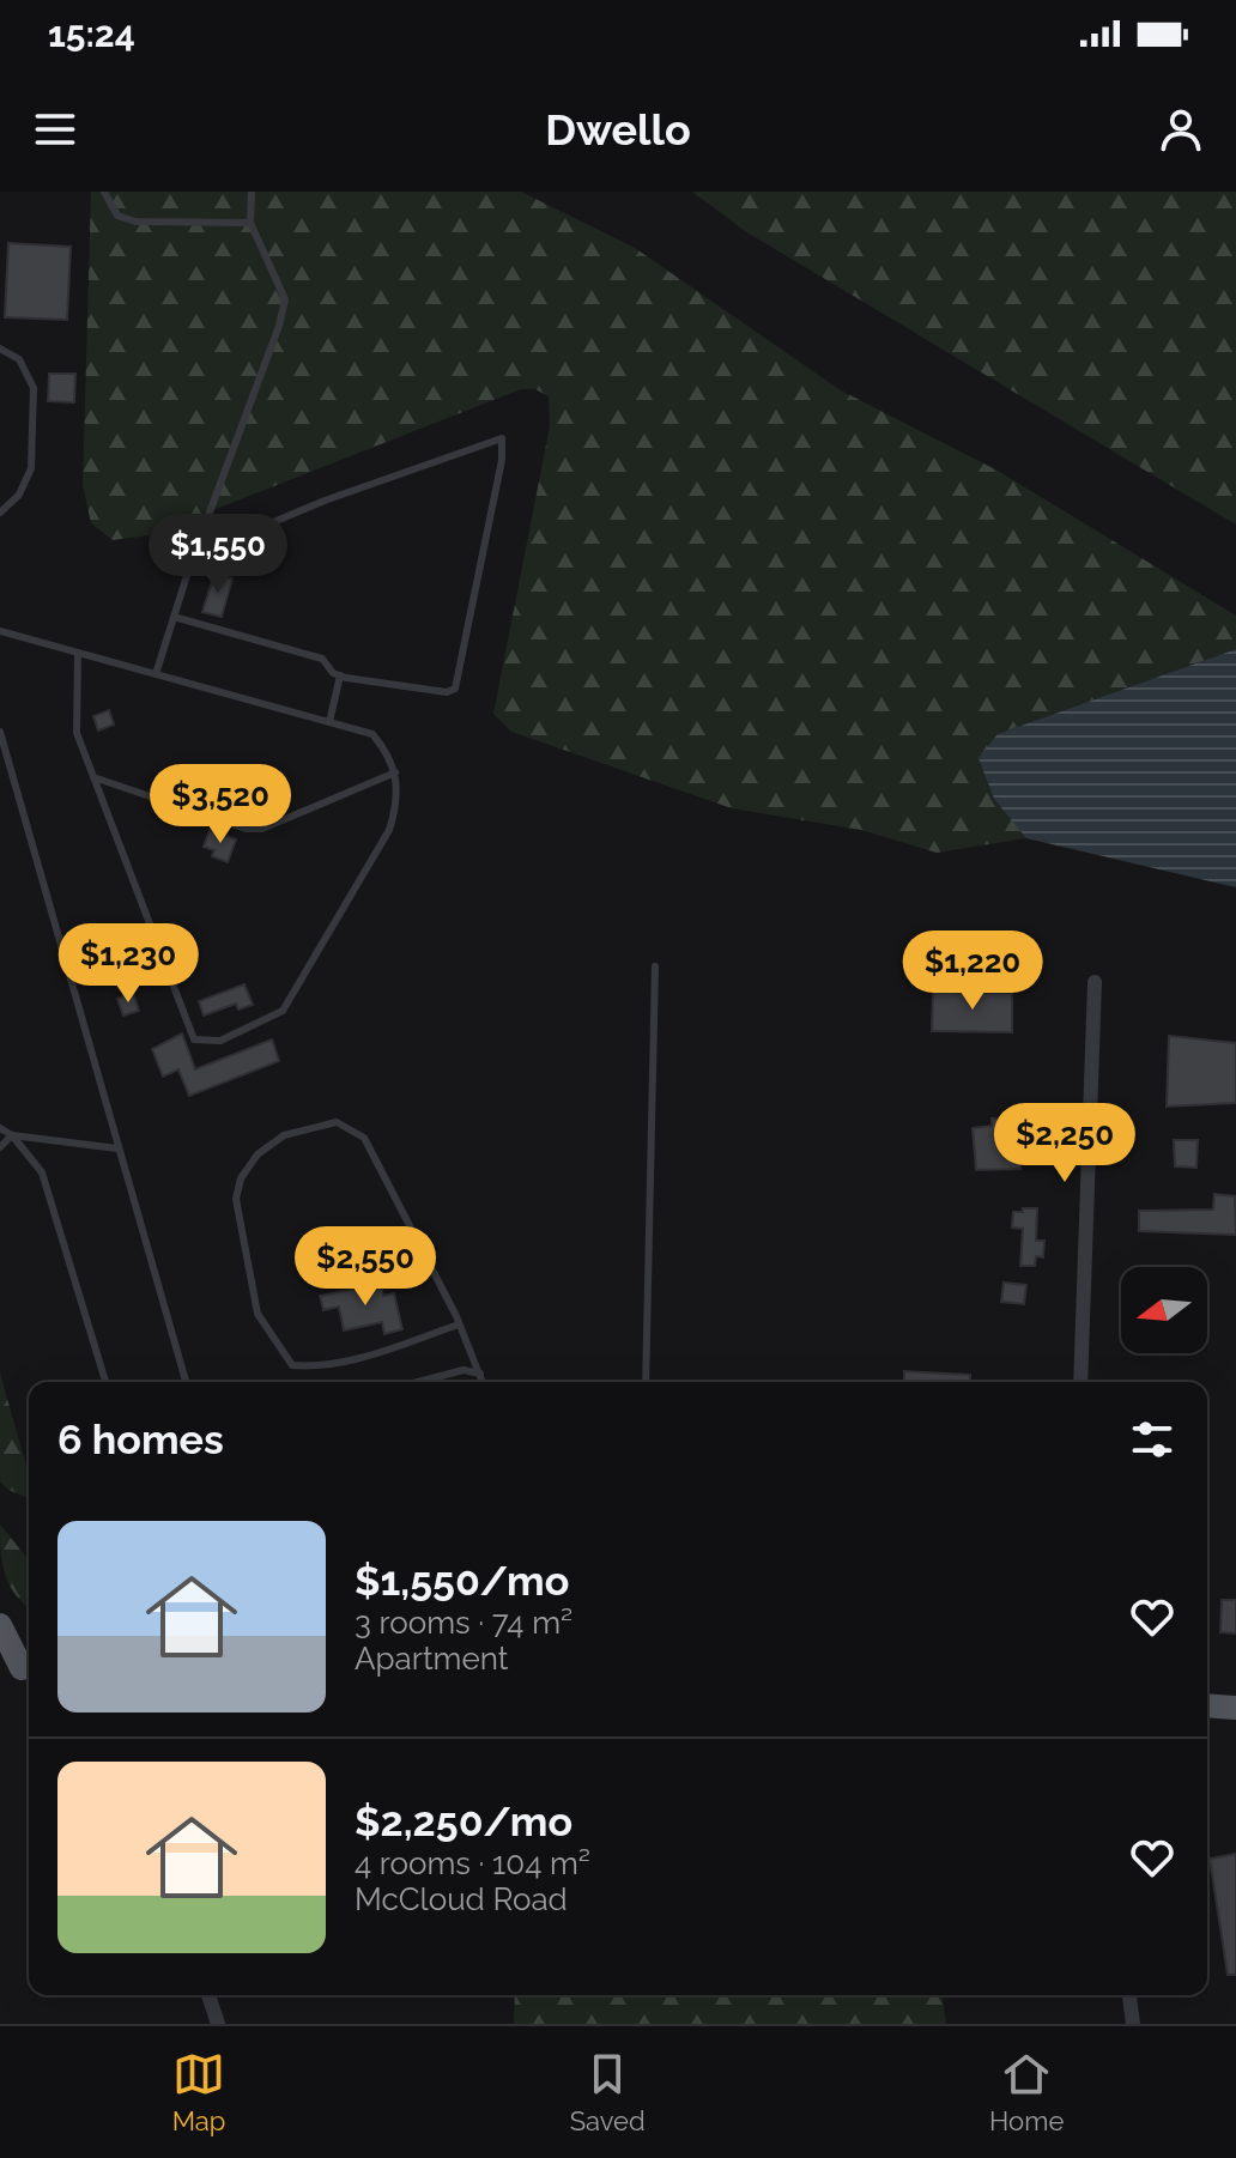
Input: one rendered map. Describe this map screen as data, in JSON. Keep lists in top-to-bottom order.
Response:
{
  "north": "left",
  "page": {
    "status": "15:24",
    "header": "Dwello",
    "price": [
      "$1,550",
      "$3,520",
      "$1,230",
      "$1,220",
      "$2,250",
      "$2,550"
    ],
    "heading": "6 homes",
    "list": [
      {
        "name": "$1,550/mo",
        "note": "3 rooms · 74 m² · Apartment"
      },
      {
        "name": "$2,250/mo",
        "note": "4 rooms · 104 m² · McCloud Road"
      }
    ],
    "tabs": ["Map", "Saved", "Home"]
  }
}
